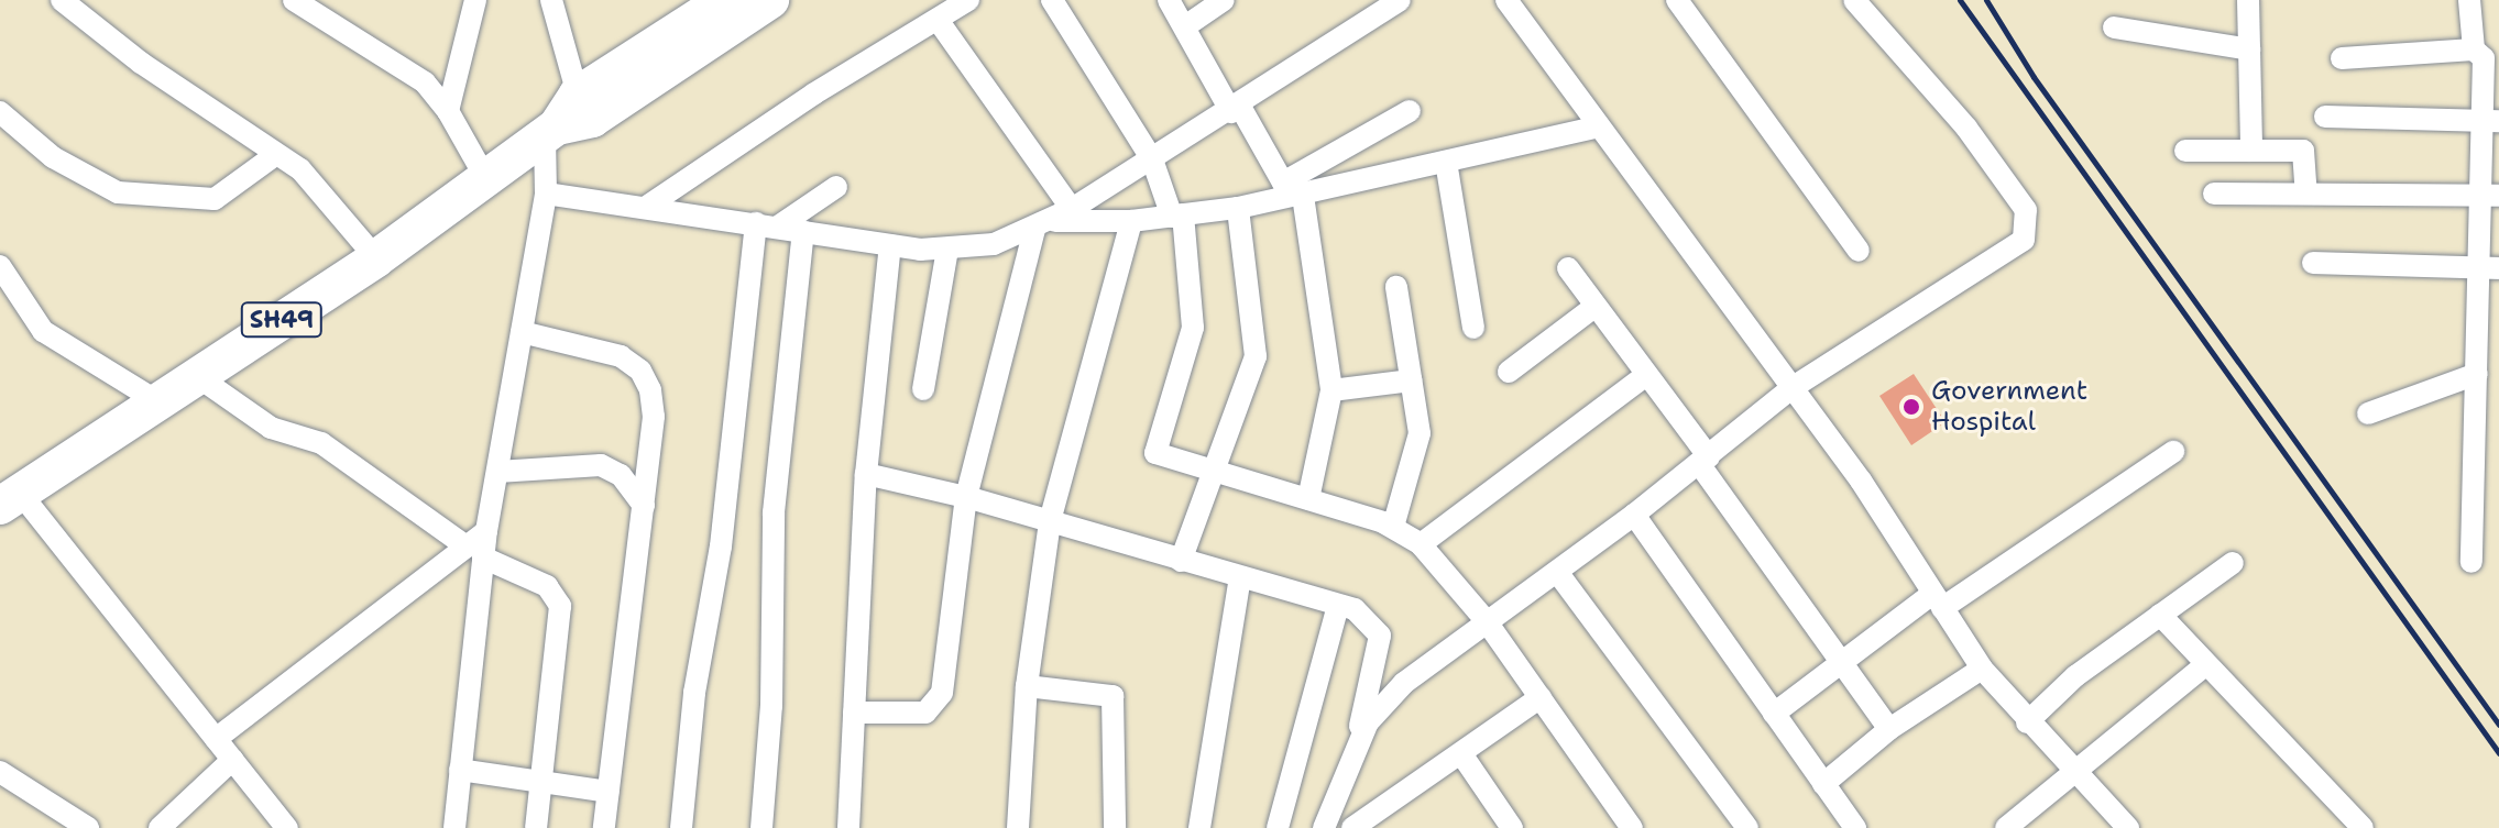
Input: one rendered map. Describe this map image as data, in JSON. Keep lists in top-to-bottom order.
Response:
{
  "streets": {
    "main road": ["SH49"]
  },
  "places": ["Government Hospital"]
}
